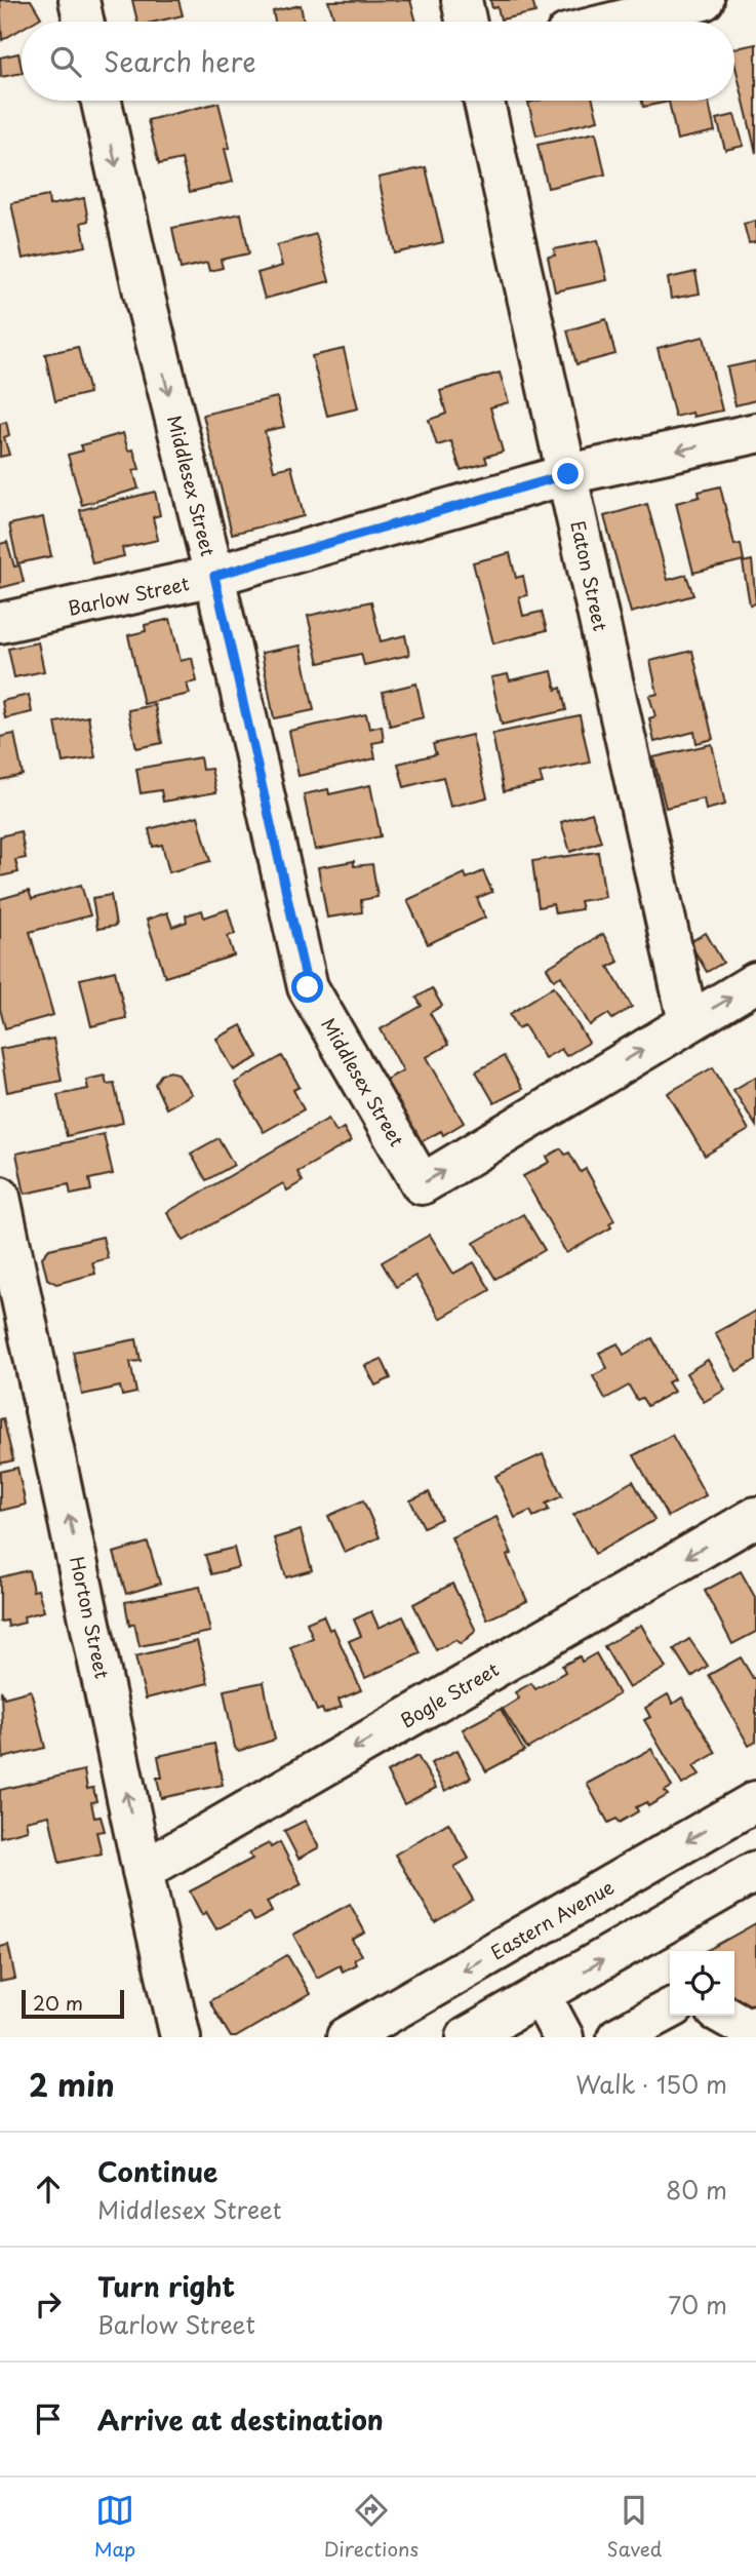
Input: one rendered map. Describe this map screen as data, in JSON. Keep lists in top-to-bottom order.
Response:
{
  "streets": {
    "street": [
      "Middlesex Street",
      "Eaton Street",
      "Barlow Street",
      "Horton Street",
      "Bogle Street",
      "Eastern Avenue"
    ]
  },
  "crossings": [
    ["Middlesex Street", "Eaton Street"],
    ["Middlesex Street", "Barlow Street"],
    ["Eaton Street", "Barlow Street"],
    ["Horton Street", "Bogle Street"]
  ],
  "one_way": ["Horton Street"],
  "scale_bar": "20 m",
  "page": {
    "search": "Search here",
    "scale": "20 m",
    "heading": ["2 min", "Walk · 150 m"],
    "list": [
      ["Continue", "Middlesex Street", "80 m"],
      ["Turn right", "Barlow Street", "70 m"],
      "Arrive at destination"
    ],
    "nav": ["Map", "Directions", "Saved"]
  }
}
